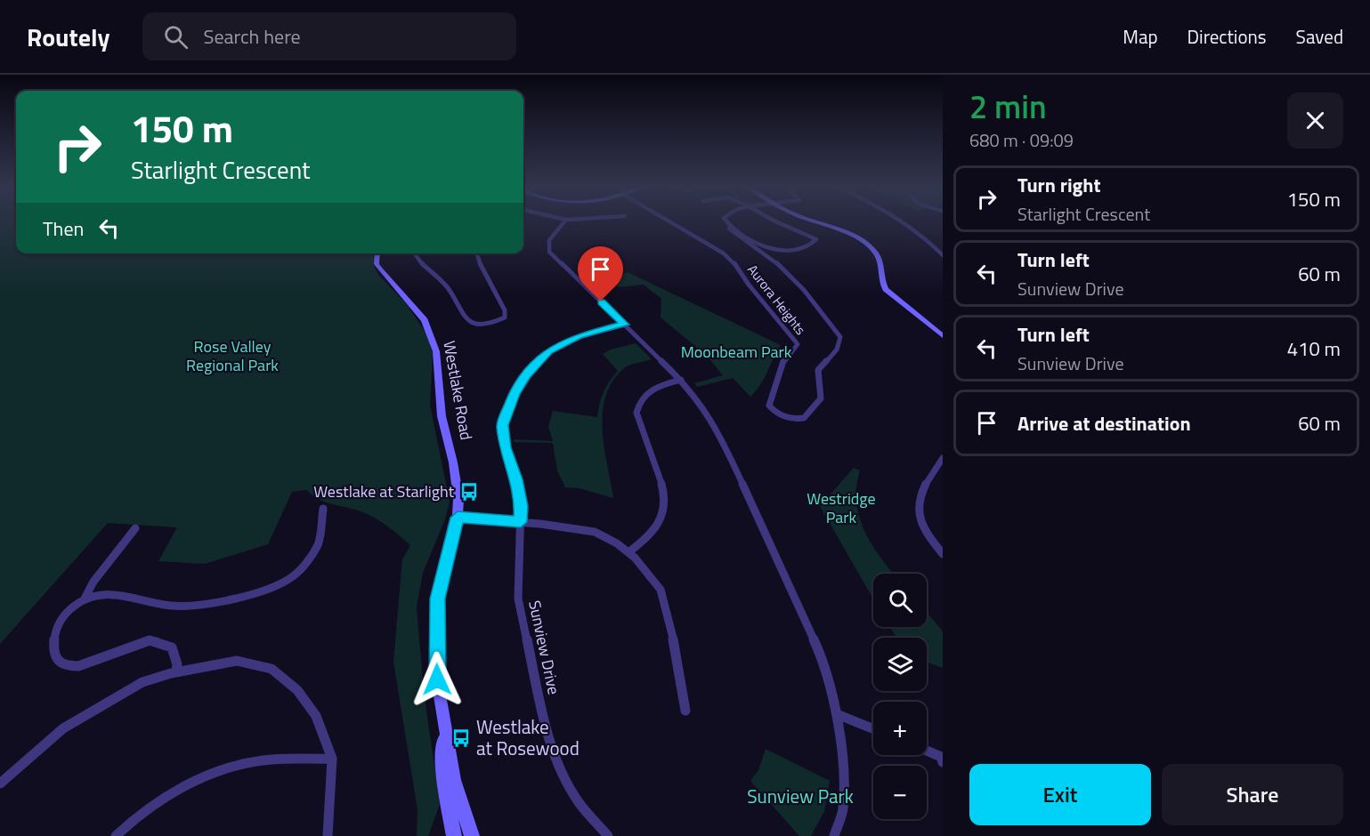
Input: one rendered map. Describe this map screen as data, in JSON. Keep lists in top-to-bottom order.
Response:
{
  "streets": {
    "street": ["Aurora Heights", "Westlake Road", "Sunview Drive"]
  },
  "parks": [
    "Rose Valley Regional Park",
    "Moonbeam Park",
    "Westridge Park",
    "Sunview Park"
  ],
  "places": {
    "bus stop": ["Westlake at Starlight", "Westlake at Rosewood"]
  },
  "page": {
    "header": "Routely",
    "search": "Search here",
    "nav": ["Map", "Directions", "Saved"],
    "heading": ["2 min", "680 m · 09:09"],
    "turn": ["150 m", "Starlight Crescent"],
    "list": [
      {
        "name": "Turn right",
        "note": "Starlight Crescent",
        "value": "150 m"
      },
      {
        "name": "Turn left",
        "note": "Sunview Drive",
        "value": "60 m"
      },
      {
        "name": "Turn left",
        "note": "Sunview Drive",
        "value": "410 m"
      },
      {
        "name": "Arrive at destination",
        "value": "60 m"
      }
    ],
    "then": "Then",
    "map_buttons": ["+", "−"],
    "buttons": ["Exit", "Share"]
  }
}
